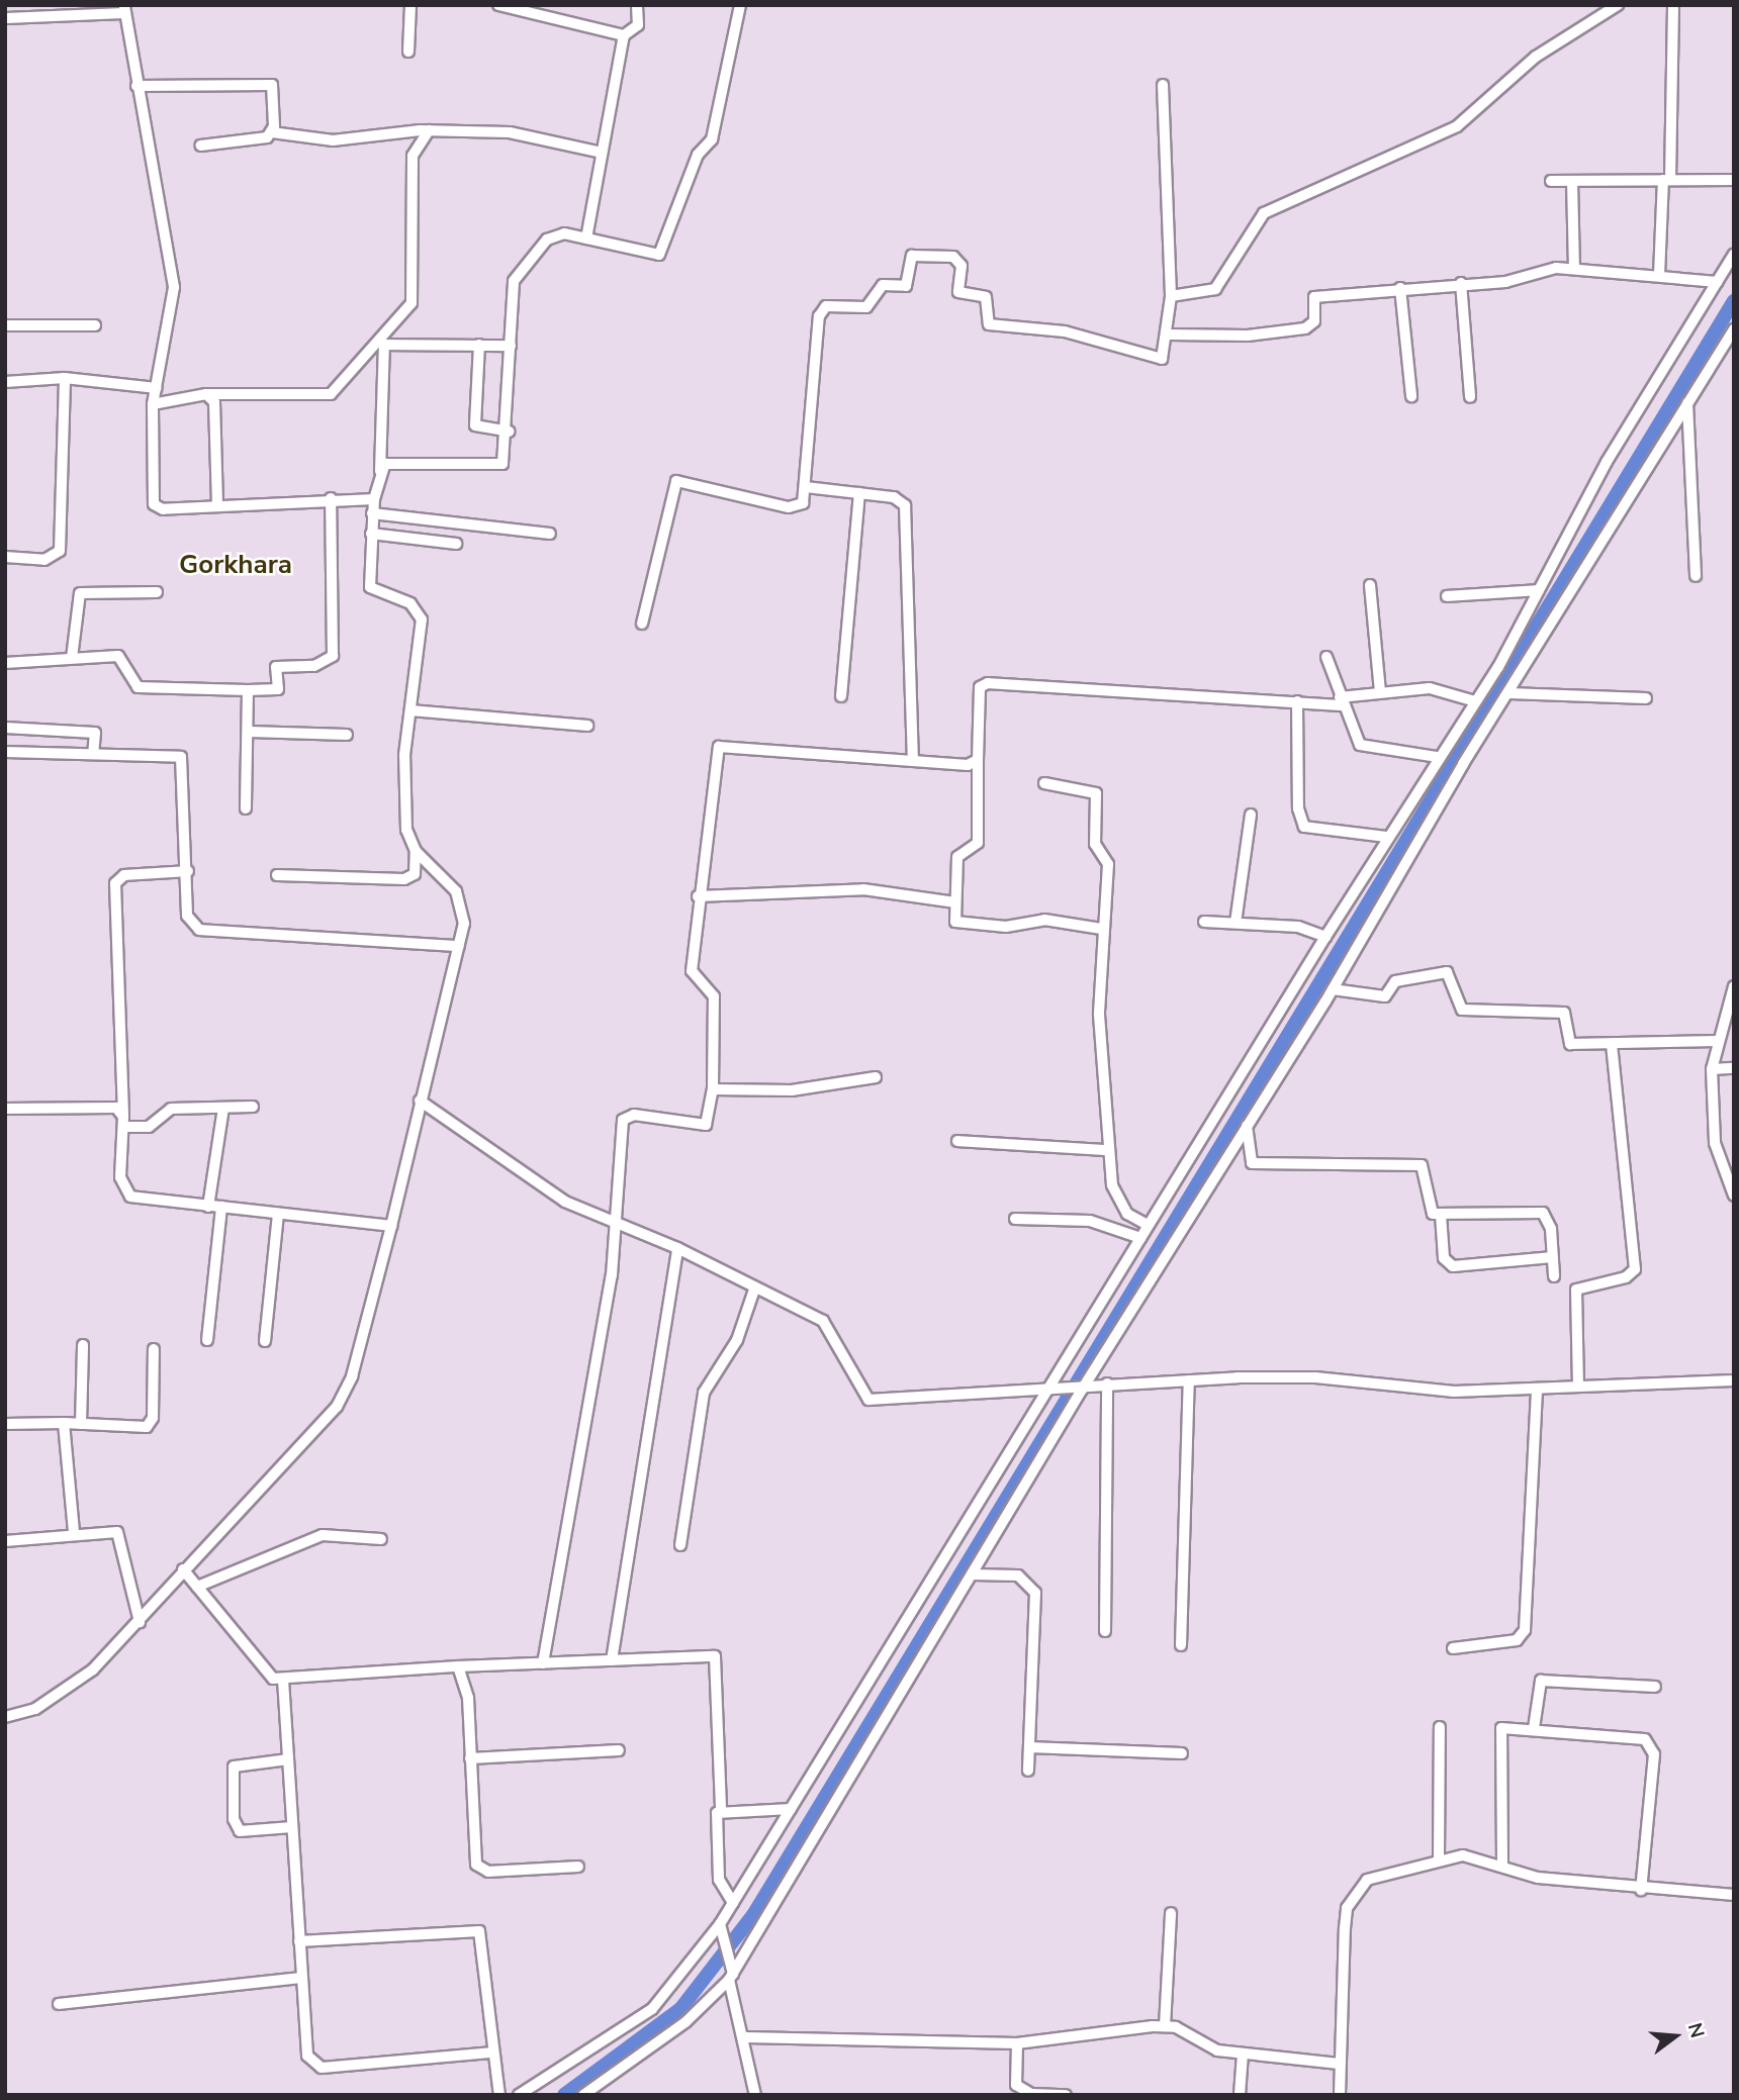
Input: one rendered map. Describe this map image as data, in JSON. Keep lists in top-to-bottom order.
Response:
{
  "districts": ["Gorkhara"],
  "north": "right"
}
